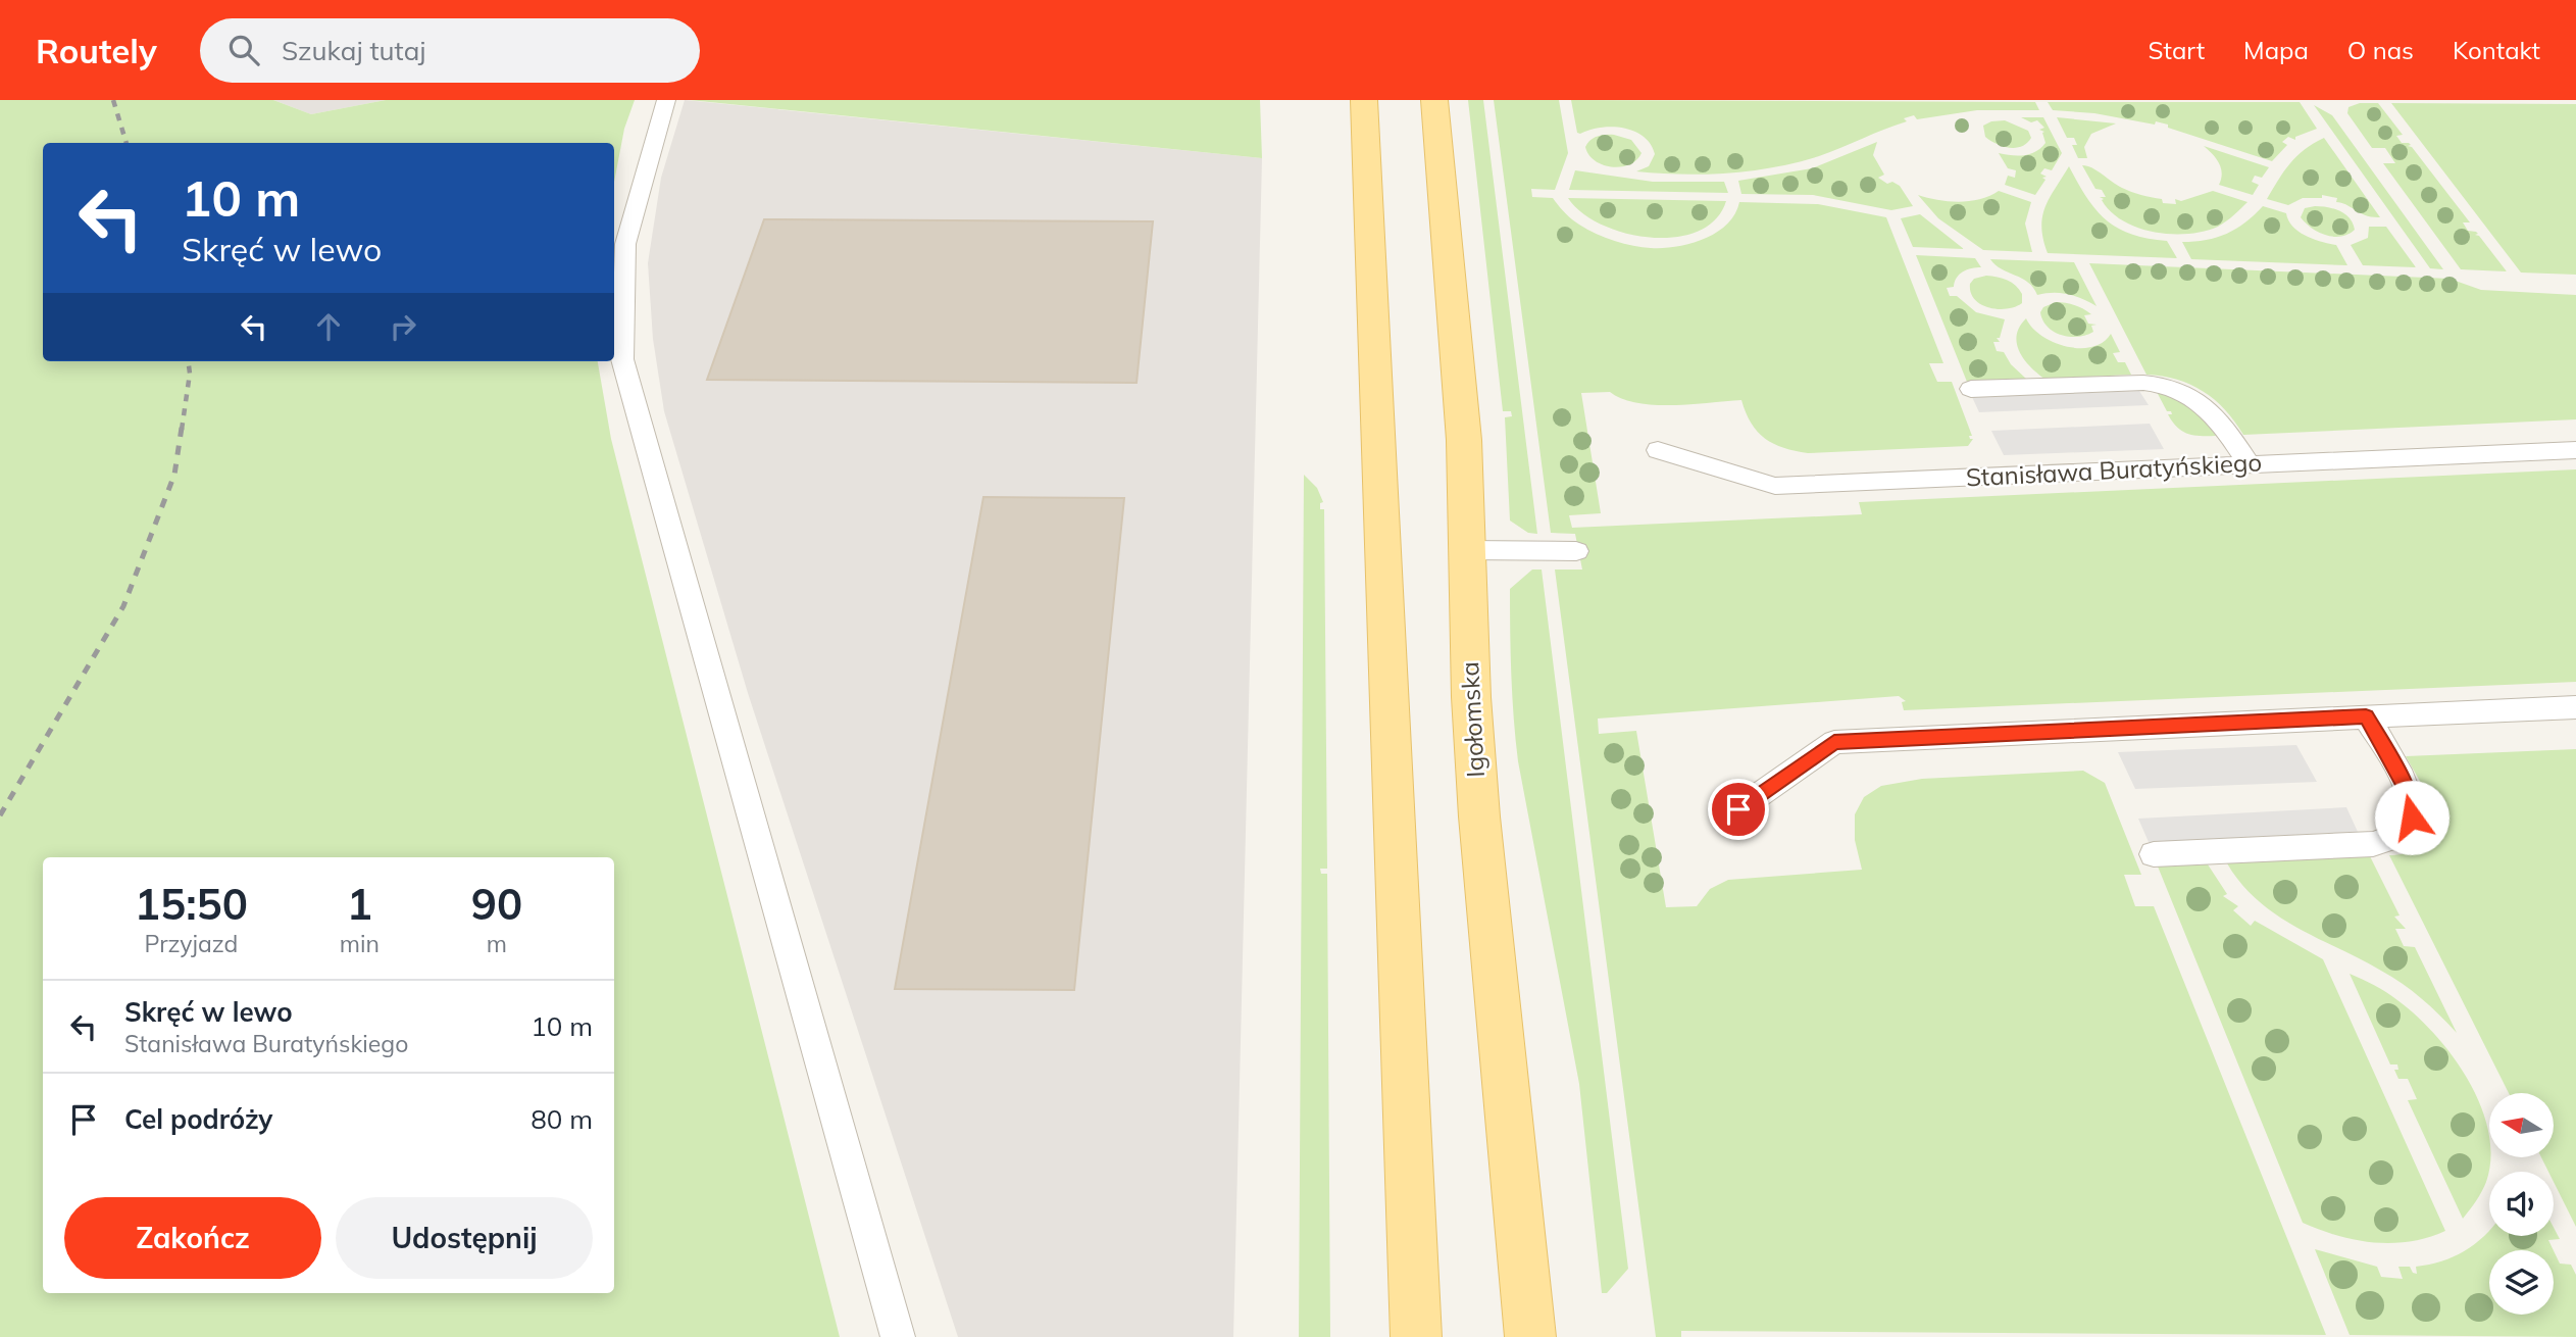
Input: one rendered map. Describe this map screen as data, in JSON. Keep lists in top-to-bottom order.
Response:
{
  "streets": {
    "main road": ["Igołomska"],
    "lane": ["Stanisława Buratyńskiego"]
  },
  "north": "left",
  "page": {
    "header": "Routely",
    "search": "Szukaj tutaj",
    "nav": [
      "Start",
      "Mapa",
      "O nas",
      "Kontakt"
    ],
    "turn": ["10 m", "Skręć w lewo"],
    "eta": [
      "15:50",
      "Przyjazd",
      "1",
      "min",
      "90",
      "m"
    ],
    "list": [
      {
        "name": "Skręć w lewo",
        "note": "Stanisława Buratyńskiego",
        "value": "10 m"
      },
      {
        "name": "Cel podróży",
        "value": "80 m"
      }
    ],
    "buttons": ["Zakończ", "Udostępnij"]
  }
}
